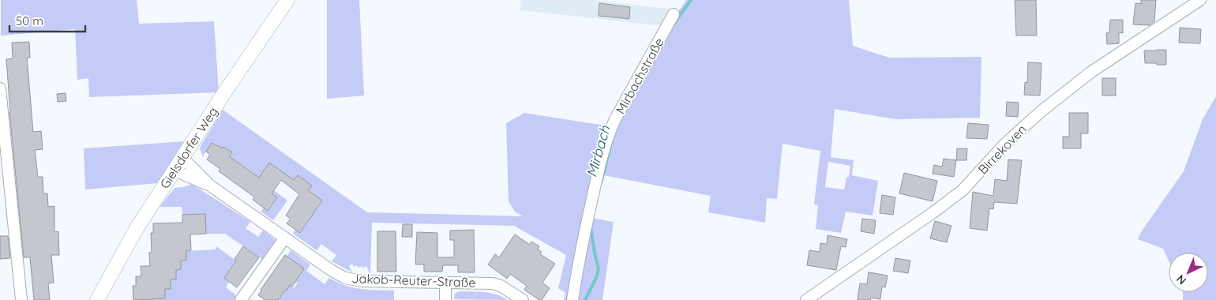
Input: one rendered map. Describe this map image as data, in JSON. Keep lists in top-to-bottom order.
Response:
{
  "streets": {
    "street": [
      "Mirbachstraße",
      "Gielsdorfer Weg",
      "Birrekoven",
      "Jakob-Reuter-Straße"
    ]
  },
  "crossings": [
    ["Gielsdorfer Weg", "Jakob-Reuter-Straße"]
  ],
  "water": ["Mirbach"],
  "scale_bar": "50 m",
  "north": "bottom left"
}
